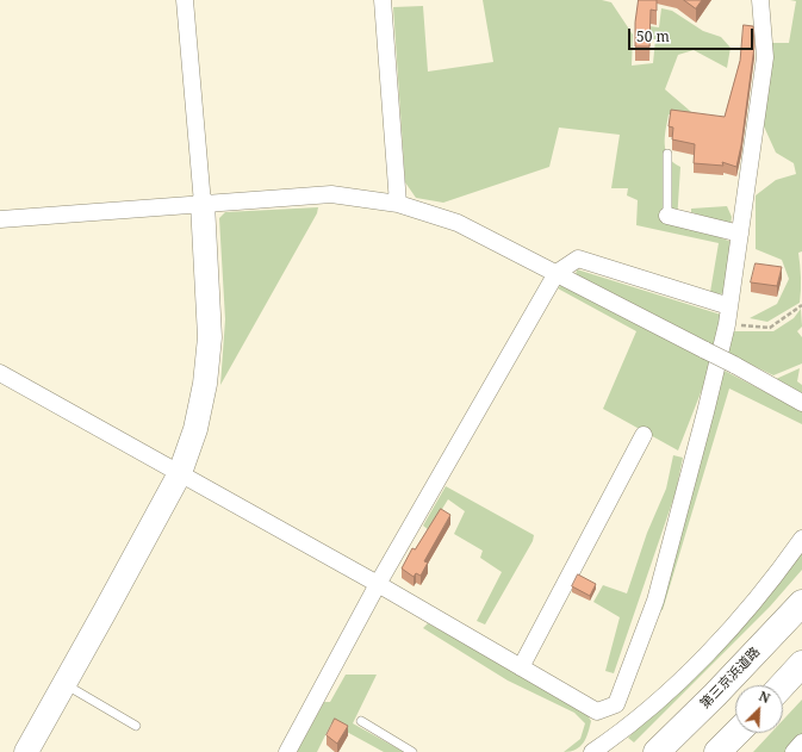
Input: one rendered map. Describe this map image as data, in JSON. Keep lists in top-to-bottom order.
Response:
{
  "streets": {
    "highway": ["第三京浜道路"]
  },
  "scale_bar": "50 m",
  "north": "top right"
}
